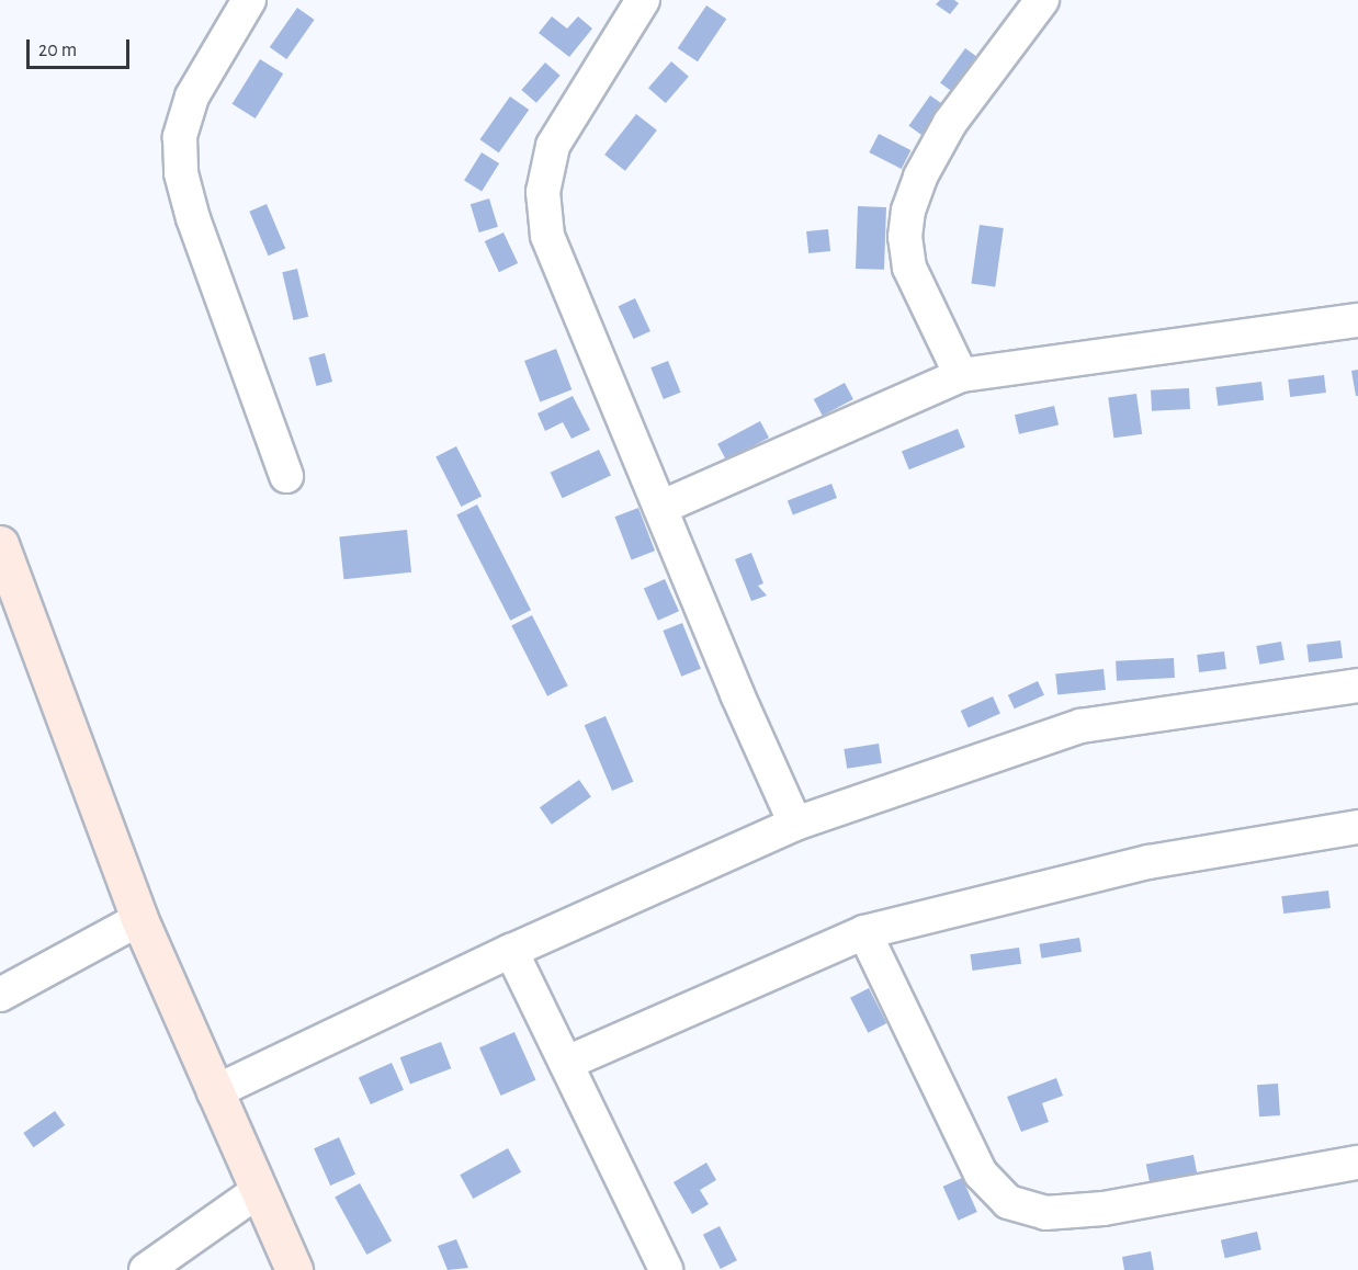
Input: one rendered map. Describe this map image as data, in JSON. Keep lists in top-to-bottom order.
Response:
{
  "scale_bar": "20 m"
}
